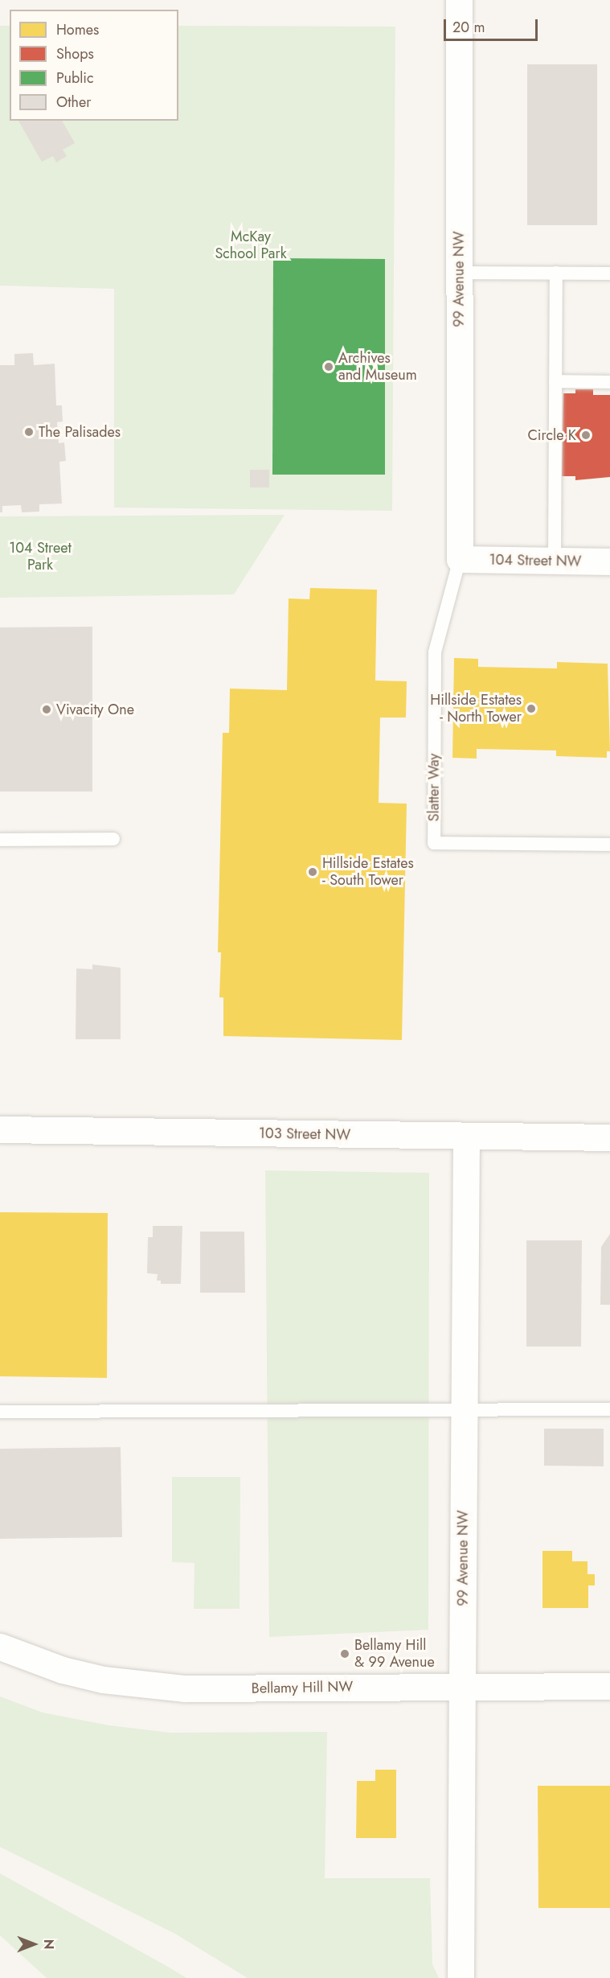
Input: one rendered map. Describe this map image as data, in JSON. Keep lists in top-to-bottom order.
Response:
{
  "streets": {
    "street": [
      "99 Avenue NW",
      "104 Street NW",
      "103 Street NW",
      "Bellamy Hill NW"
    ],
    "lane": ["Slatter Way"]
  },
  "crossings": [
    ["99 Avenue NW", "104 Street NW"],
    ["99 Avenue NW", "Slatter Way"],
    ["99 Avenue NW", "103 Street NW"],
    ["99 Avenue NW", "Bellamy Hill NW"],
    ["104 Street NW", "Slatter Way"]
  ],
  "parks": ["McKay School Park", "104 Street Park"],
  "places": [
    "Archives and Museum",
    "The Palisades",
    "Circle K",
    "Hillside Estates - North Tower",
    "Vivacity One",
    "Hillside Estates - South Tower",
    "Bellamy Hill & 99 Avenue"
  ],
  "legend": [
    "Homes",
    "Shops",
    "Public",
    "Other"
  ],
  "scale_bar": "20 m",
  "north": "right"
}
